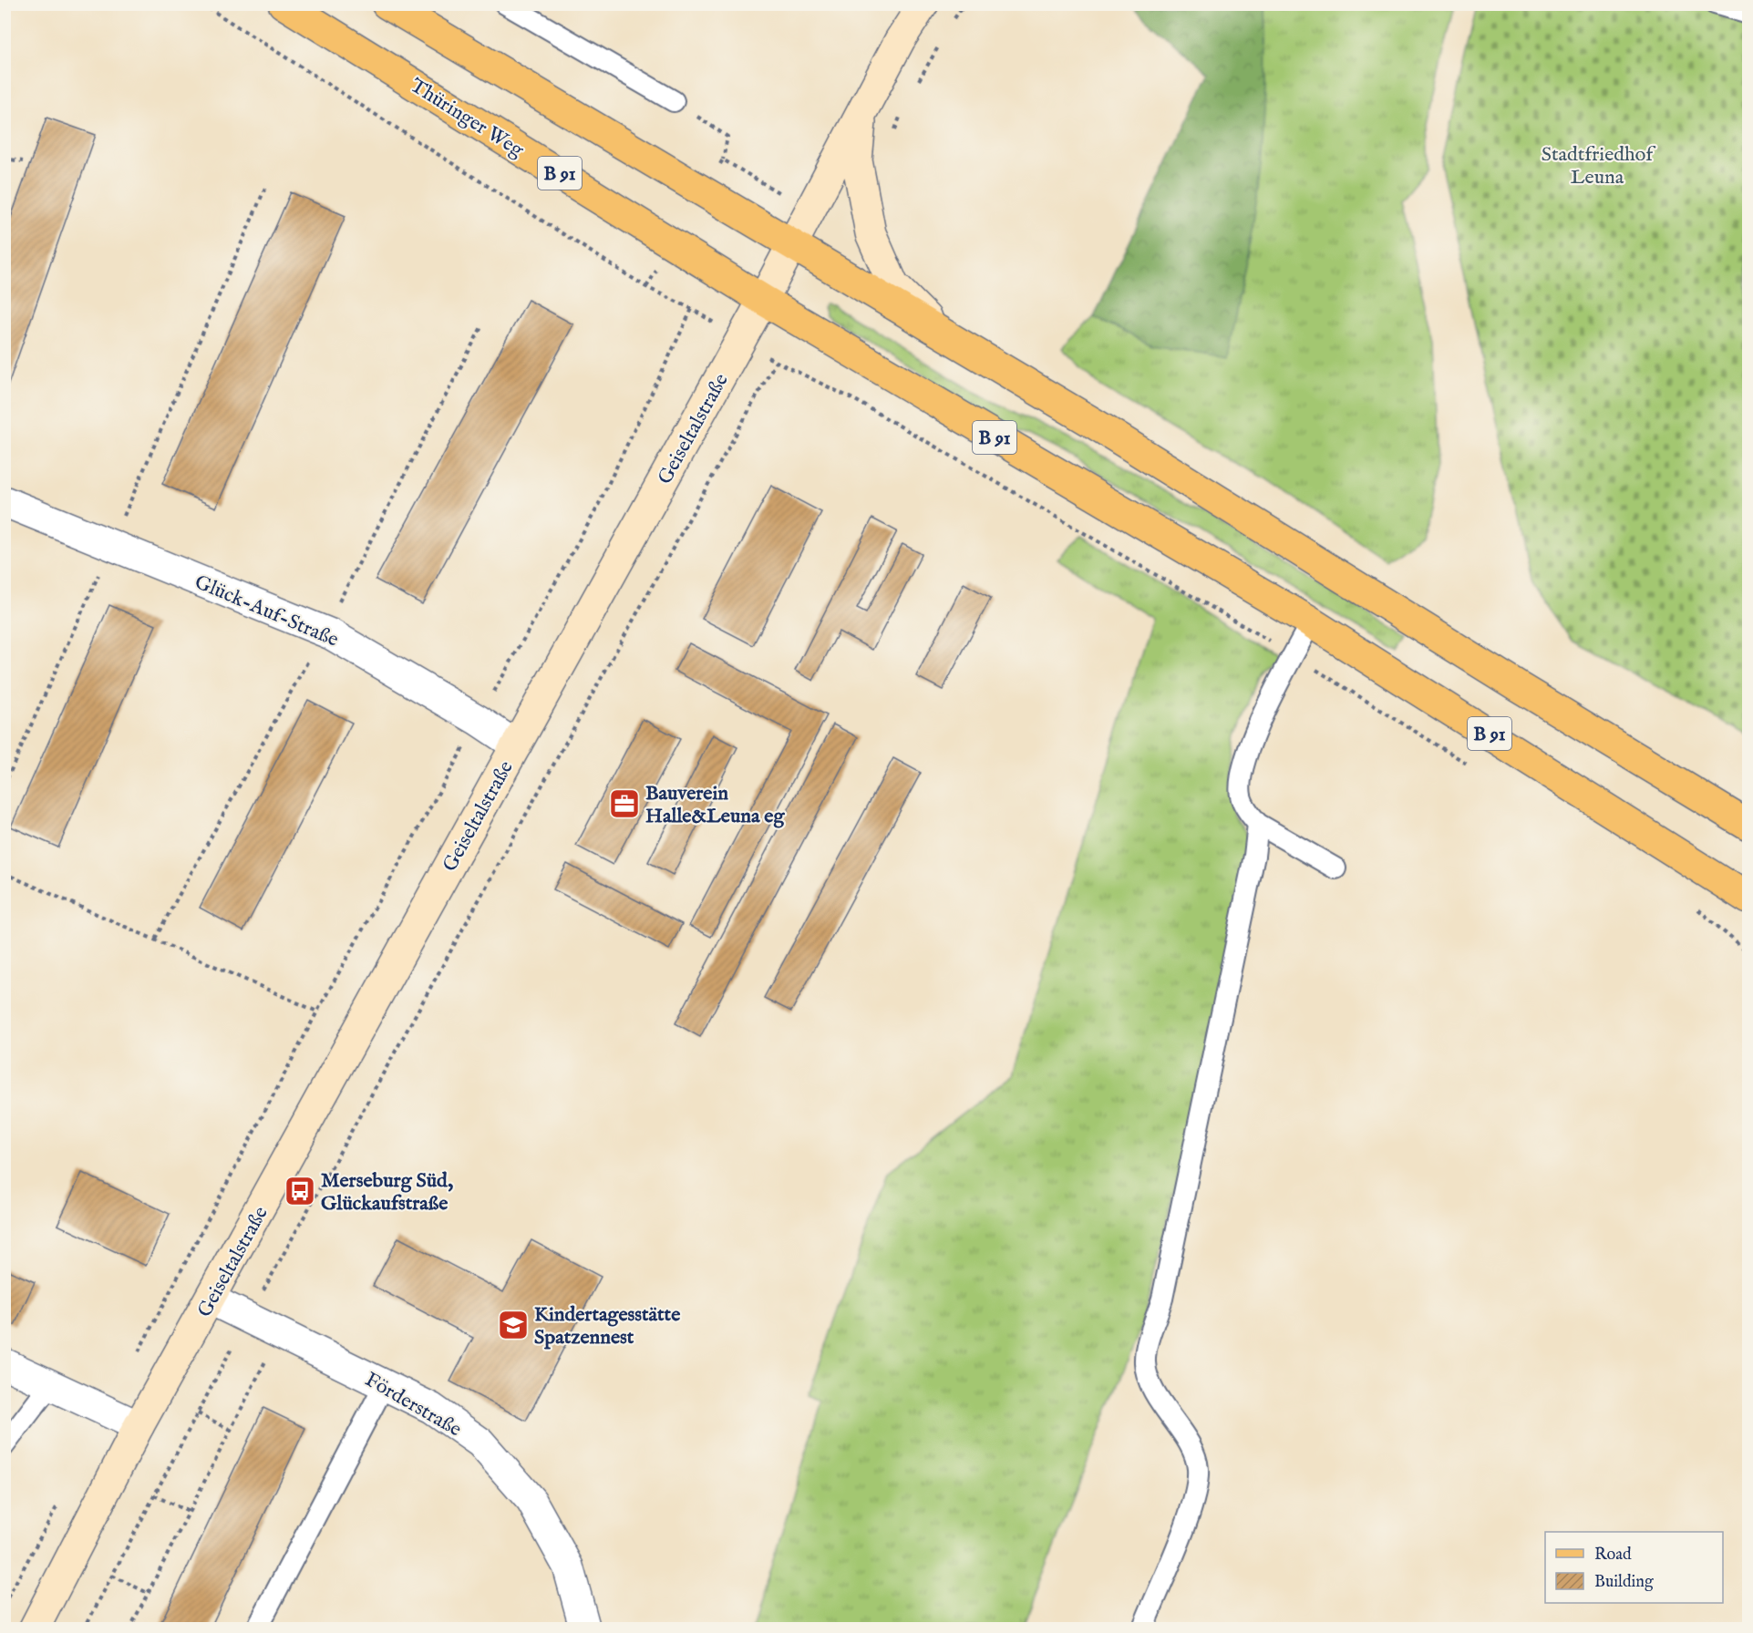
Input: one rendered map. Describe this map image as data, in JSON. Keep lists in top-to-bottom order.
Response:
{
  "streets": {
    "main road": ["Thüringer Weg", "B 91"],
    "street": ["Geiseltalstraße", "Glück-Auf-Straße", "Förderstraße"]
  },
  "crossings": [
    ["Thüringer Weg", "B 91"],
    ["Thüringer Weg", "Geiseltalstraße"],
    ["B 91", "Geiseltalstraße"],
    ["Geiseltalstraße", "Glück-Auf-Straße"],
    ["Geiseltalstraße", "Förderstraße"]
  ],
  "parks": ["Stadtfriedhof Leuna"],
  "places": {
    "office": ["Bauverein Halle&Leuna eg"],
    "bus stop": ["Merseburg Süd, Glückaufstraße"],
    "school or university": ["Kindertagesstätte Spatzennest"]
  },
  "legend": ["Road", "Building"]
}
